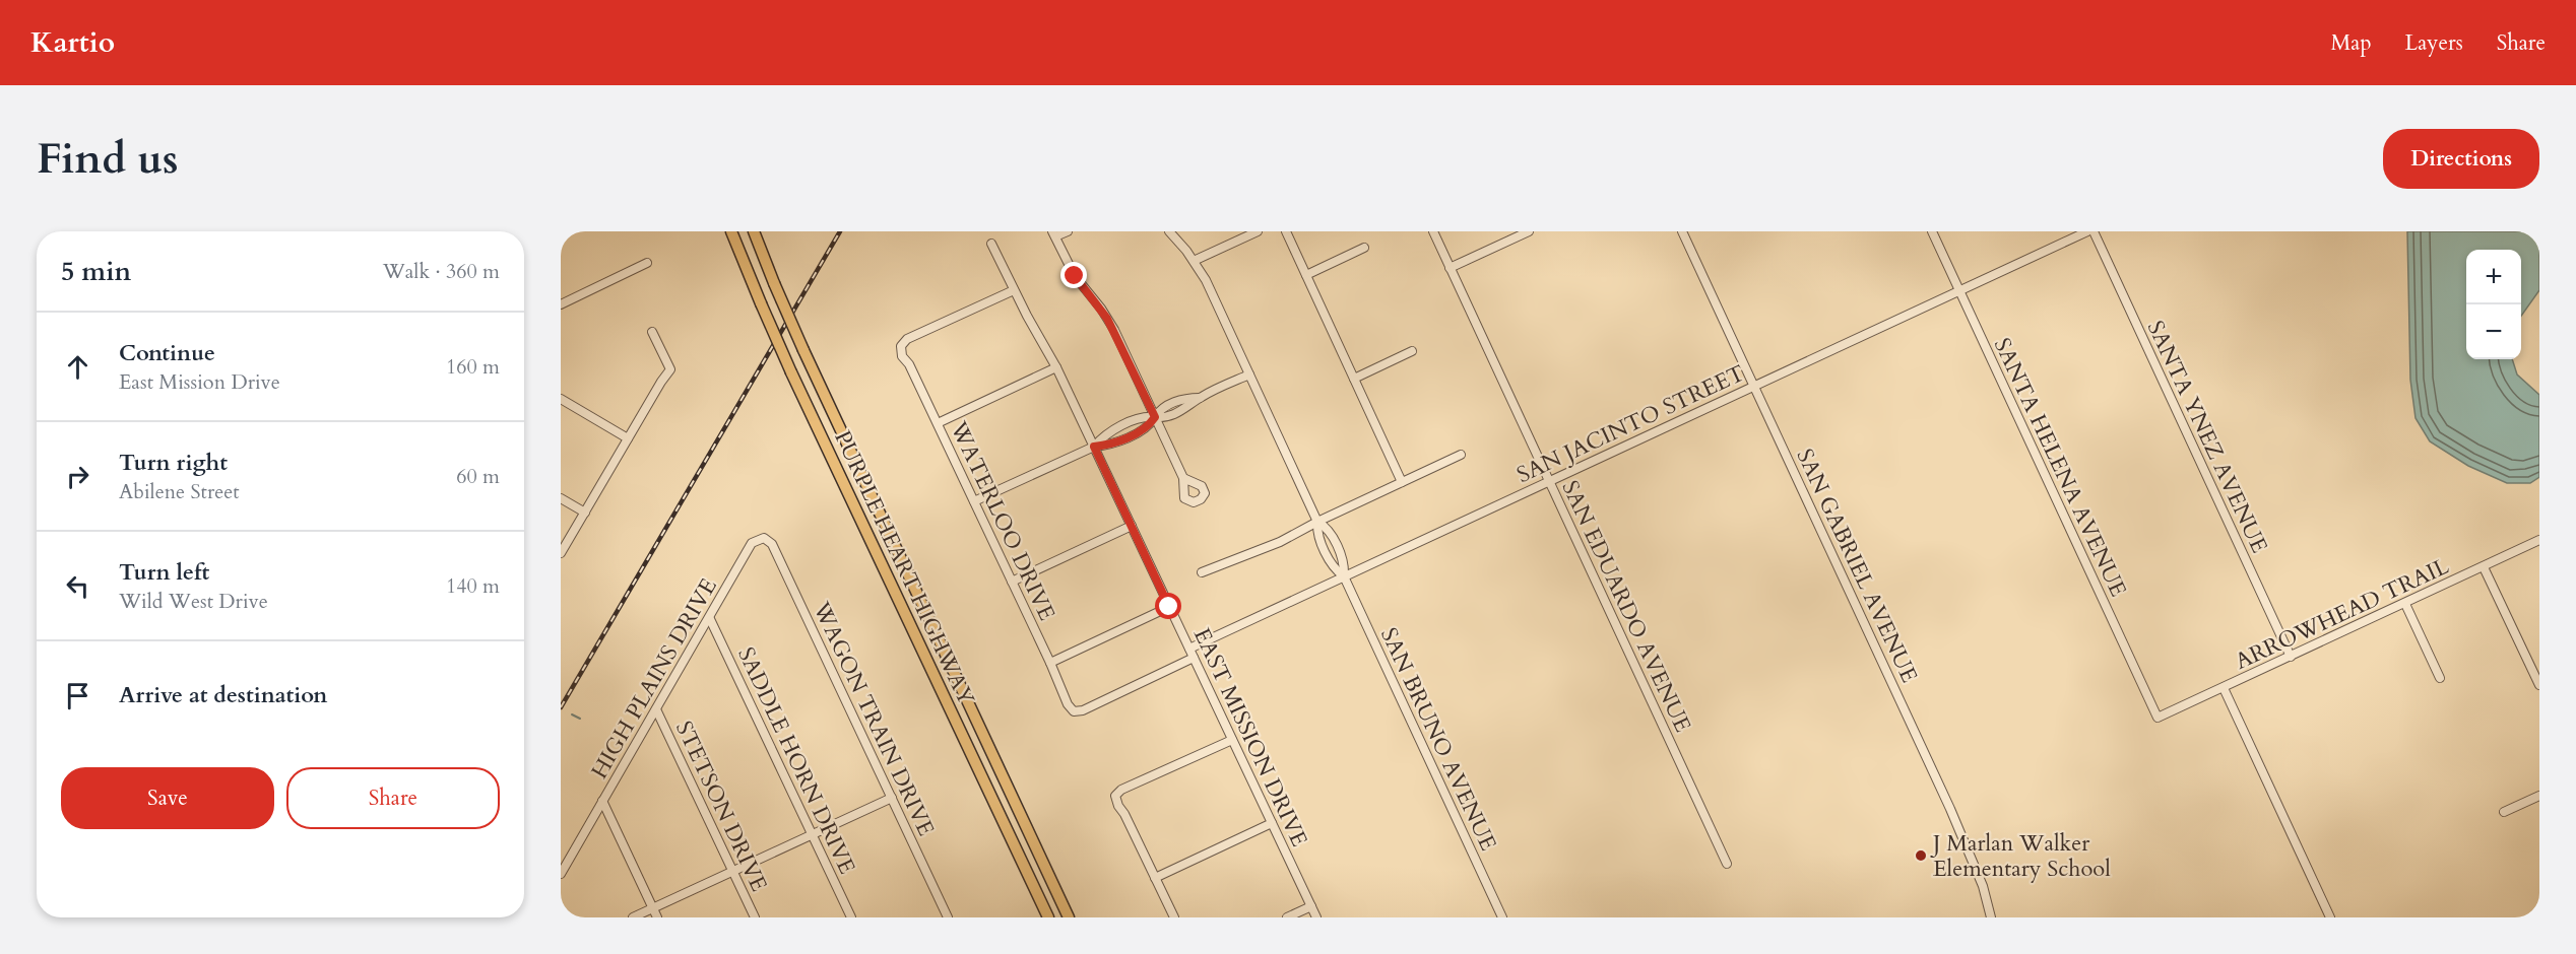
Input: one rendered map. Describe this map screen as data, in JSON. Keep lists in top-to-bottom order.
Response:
{
  "streets": {
    "highway": ["PURPLE HEART HIGHWAY"],
    "street": [
      "SAN JACINTO STREET",
      "SANTA YNEZ AVENUE",
      "SANTA HELENA AVENUE",
      "WATERLOO DRIVE",
      "SAN GABRIEL AVENUE",
      "SAN EDUARDO AVENUE",
      "ARROWHEAD TRAIL",
      "HIGH PLAINS DRIVE",
      "WAGON TRAIN DRIVE",
      "EAST MISSION DRIVE",
      "SAN BRUNO AVENUE",
      "SADDLE HORN DRIVE",
      "STETSON DRIVE"
    ]
  },
  "crossings": [
    ["SAN JACINTO STREET", "SANTA HELENA AVENUE"],
    ["SAN JACINTO STREET", "SAN GABRIEL AVENUE"],
    ["SAN JACINTO STREET", "SAN EDUARDO AVENUE"],
    ["SAN JACINTO STREET", "EAST MISSION DRIVE"],
    ["SAN JACINTO STREET", "SAN BRUNO AVENUE"],
    ["SANTA YNEZ AVENUE", "ARROWHEAD TRAIL"],
    ["SANTA HELENA AVENUE", "ARROWHEAD TRAIL"],
    ["WATERLOO DRIVE", "EAST MISSION DRIVE"],
    ["HIGH PLAINS DRIVE", "WAGON TRAIN DRIVE"],
    ["HIGH PLAINS DRIVE", "SADDLE HORN DRIVE"],
    ["HIGH PLAINS DRIVE", "STETSON DRIVE"]
  ],
  "places": ["J Marlan Walker Elementary School"],
  "page": {
    "header": "Kartio",
    "nav": ["Map", "Layers", "Share"],
    "buttons": [
      "Directions",
      ["Save", "Share"]
    ],
    "title": "Find us",
    "heading": ["5 min", "Walk · 360 m"],
    "map_buttons": ["+", "−"],
    "list": [
      ["Continue", "East Mission Drive", "160 m"],
      ["Turn right", "Abilene Street", "60 m"],
      ["Turn left", "Wild West Drive", "140 m"],
      "Arrive at destination"
    ]
  }
}
